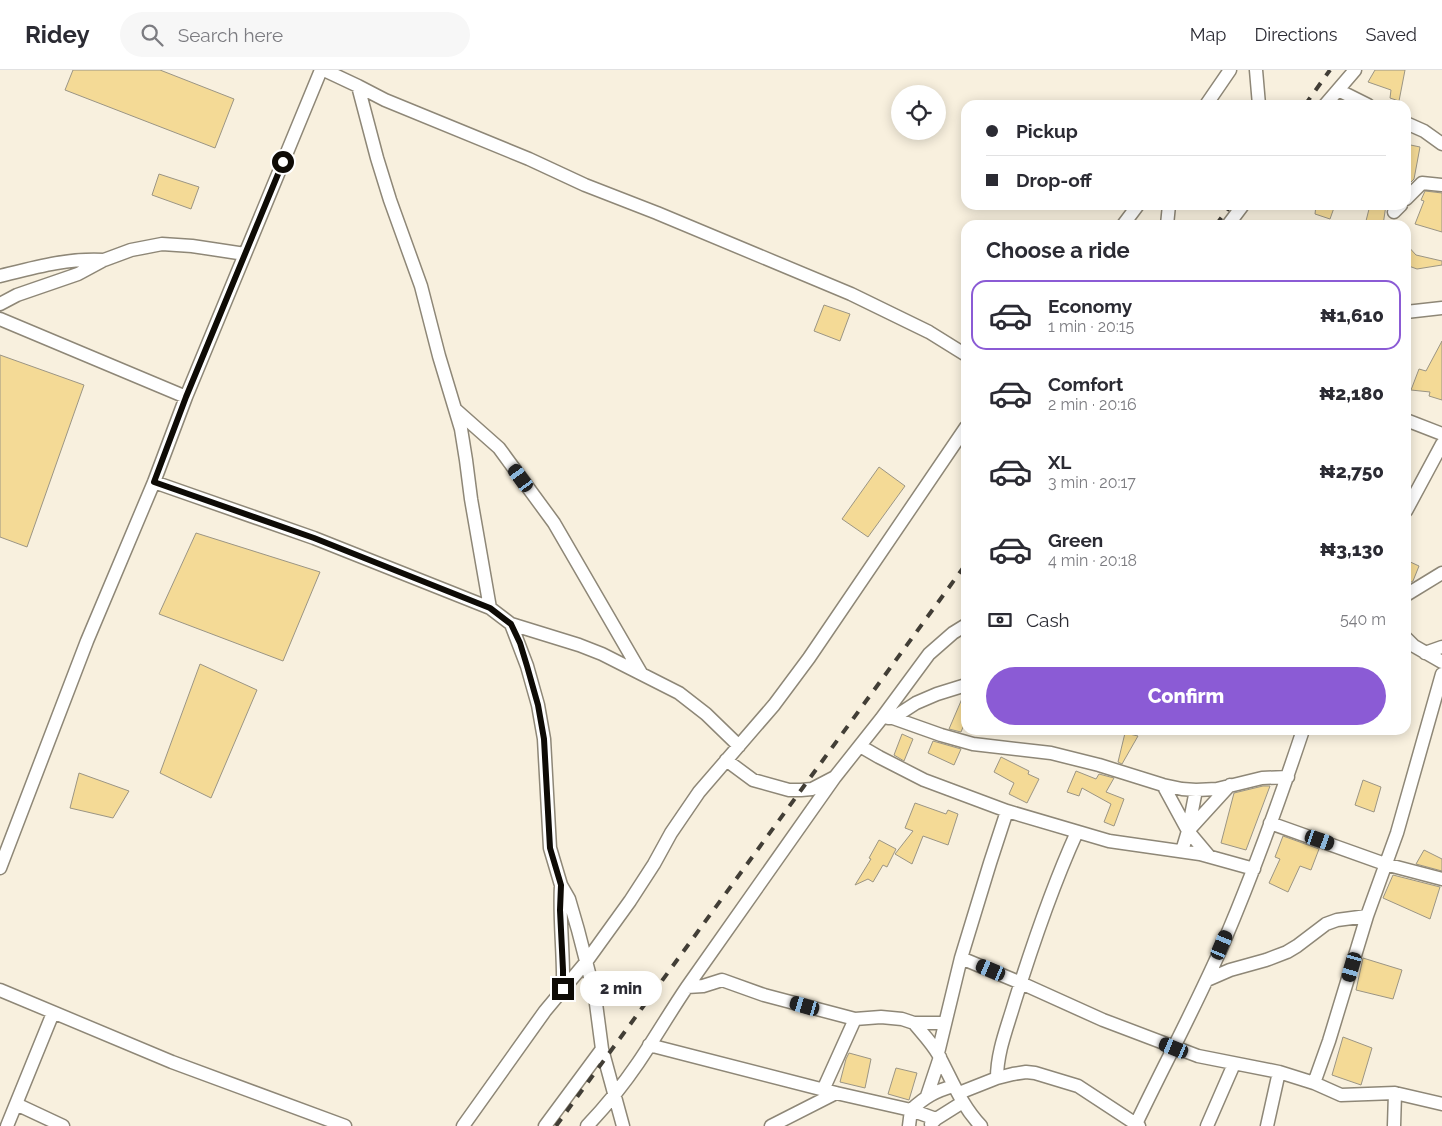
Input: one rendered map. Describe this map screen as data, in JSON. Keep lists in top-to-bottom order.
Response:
{
  "page": {
    "header": "Ridey",
    "search": "Search here",
    "nav": ["Map", "Directions", "Saved"],
    "banner": ["Pickup", "Drop-off"],
    "heading": "Choose a ride",
    "list": [
      {
        "name": "Economy",
        "note": "1 min · 20:15",
        "value": "₦1,610"
      },
      {
        "name": "Comfort",
        "note": "2 min · 20:16",
        "value": "₦2,180"
      },
      {
        "name": "XL",
        "note": "3 min · 20:17",
        "value": "₦2,750"
      },
      {
        "name": "Green",
        "note": "4 min · 20:18",
        "value": "₦3,130"
      }
    ],
    "pay": ["Cash", "540 m"],
    "buttons": "Confirm",
    "bubble": "2 min"
  }
}
